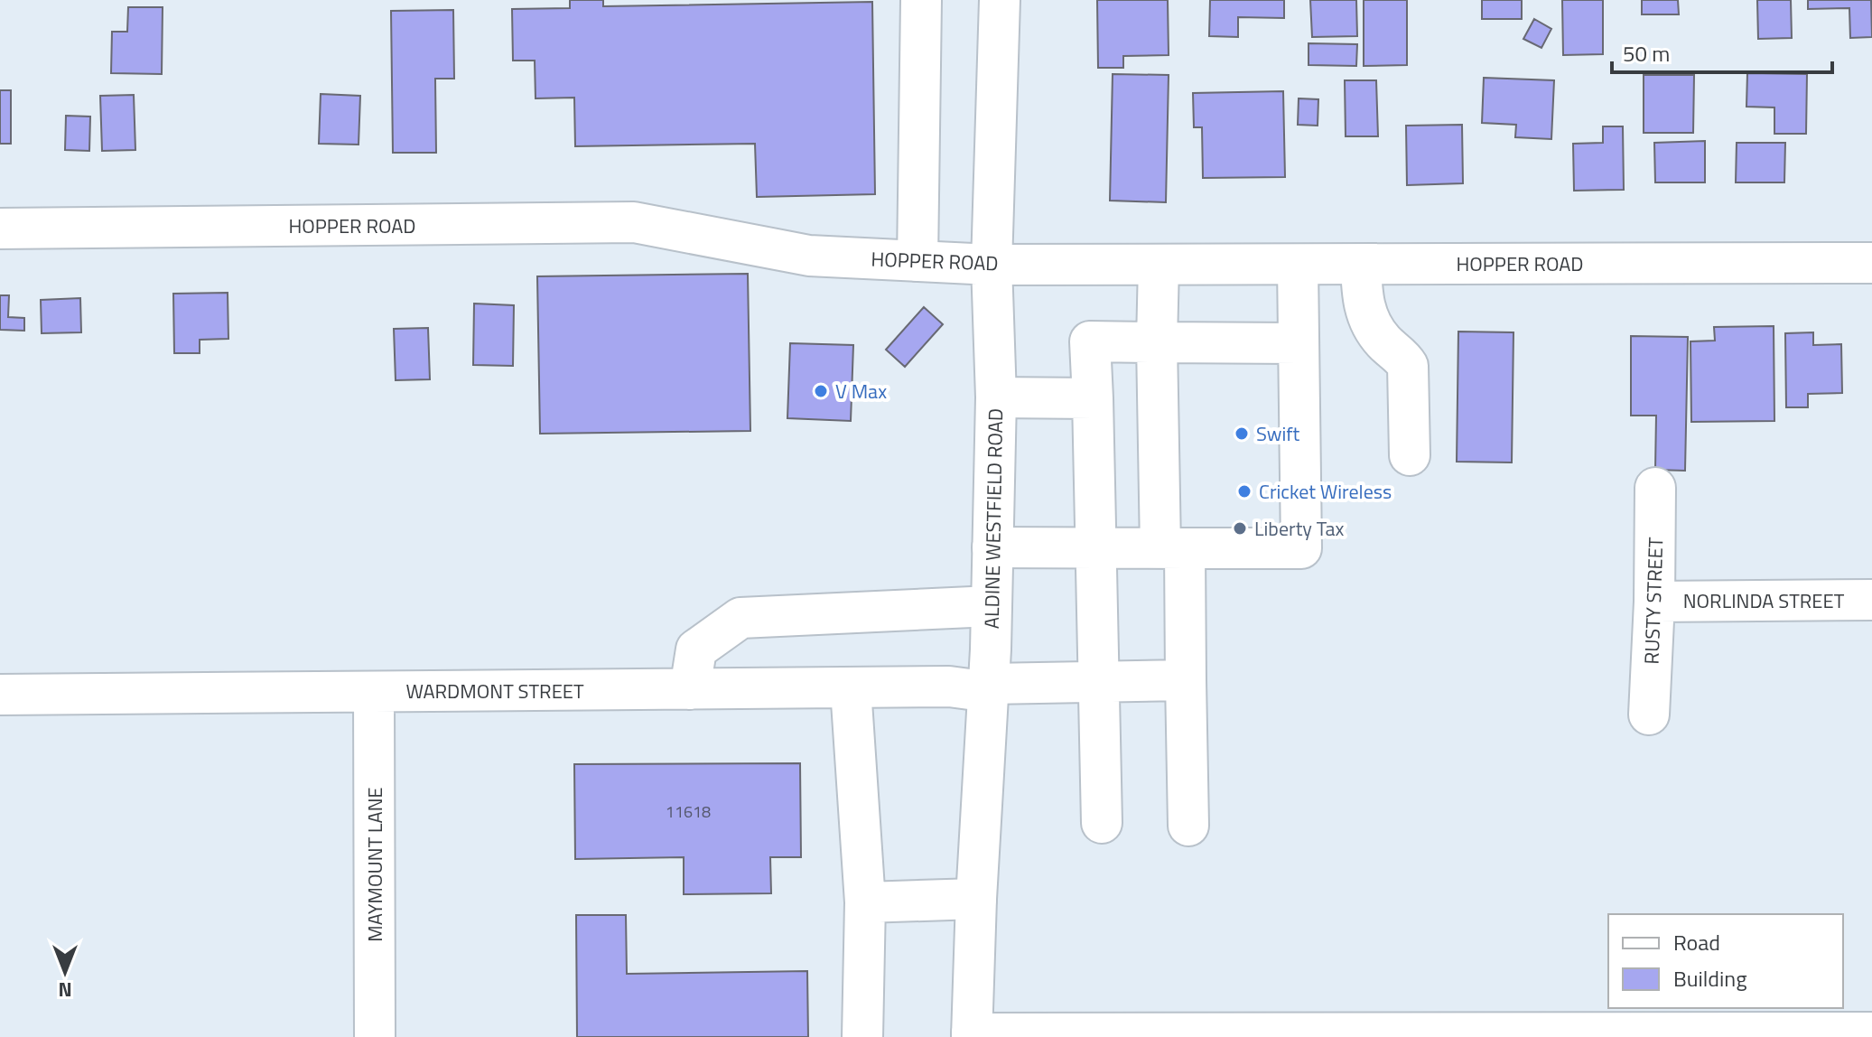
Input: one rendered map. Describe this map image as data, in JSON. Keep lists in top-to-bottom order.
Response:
{
  "streets": {
    "main road": [
      "HOPPER ROAD",
      "ALDINE WESTFIELD ROAD",
      "RUSTY STREET",
      "NORLINDA STREET",
      "WARDMONT STREET",
      "MAYMOUNT LANE"
    ]
  },
  "crossings": [
    ["HOPPER ROAD", "ALDINE WESTFIELD ROAD"],
    ["ALDINE WESTFIELD ROAD", "WARDMONT STREET"],
    ["RUSTY STREET", "NORLINDA STREET"],
    ["WARDMONT STREET", "MAYMOUNT LANE"]
  ],
  "places": [
    "V Max",
    "Swift",
    "Cricket Wireless",
    "Liberty Tax"
  ],
  "house_numbers": ["11618"],
  "legend": ["Road", "Building"],
  "scale_bar": "50 m",
  "north": "bottom"
}
